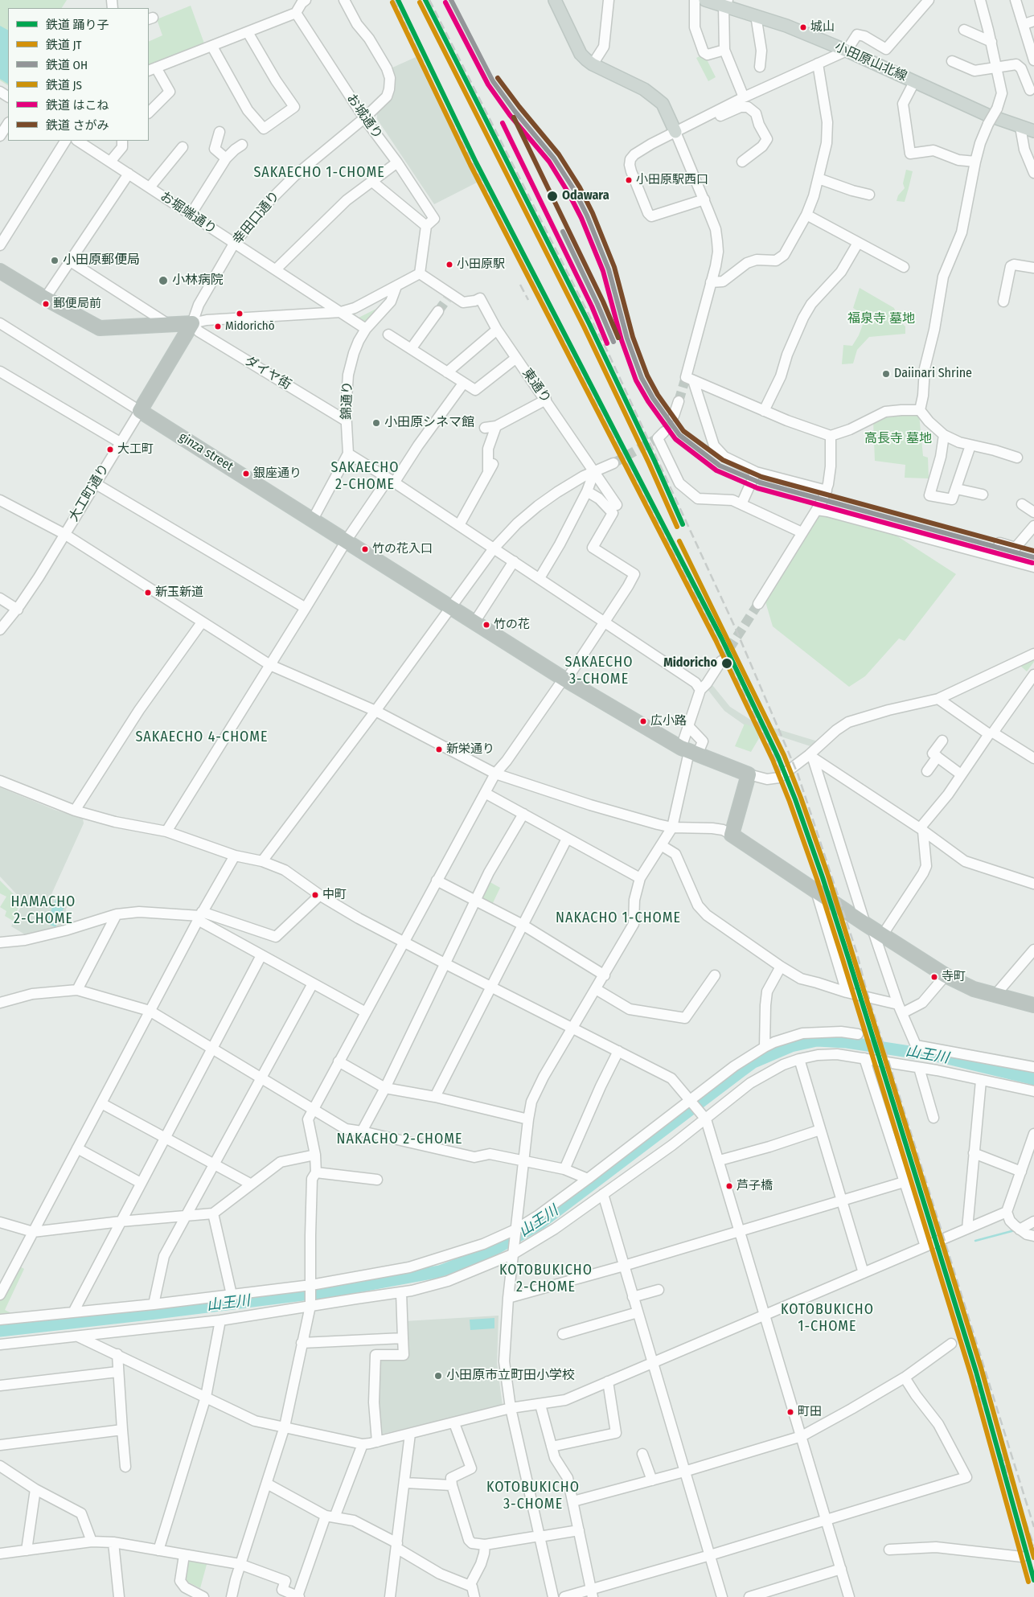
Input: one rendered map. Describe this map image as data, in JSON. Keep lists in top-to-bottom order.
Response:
{
  "streets": {
    "highway": ["ginza street"],
    "main road": ["小田原山北線"],
    "street": [
      "お城通り",
      "お堀端通り",
      "幸田口通り",
      "ダイヤ街",
      "東通り",
      "錦通り",
      "大工町通り"
    ]
  },
  "crossings": [
    ["お城通り", "幸田口通り"],
    ["お堀端通り", "幸田口通り"],
    ["お堀端通り", "錦通り"],
    ["幸田口通り", "ダイヤ街"],
    ["ダイヤ街", "錦通り"],
    ["ginza street", "大工町通り"]
  ],
  "districts": [
    "SAKAECHO 1-CHOME",
    "SAKAECHO 2-CHOME",
    "SAKAECHO 3-CHOME",
    "SAKAECHO 4-CHOME",
    "HAMACHO 2-CHOME",
    "NAKACHO 1-CHOME",
    "NAKACHO 2-CHOME",
    "KOTOBUKICHO 2-CHOME",
    "KOTOBUKICHO 1-CHOME",
    "KOTOBUKICHO 3-CHOME"
  ],
  "water": ["山王川"],
  "parks": ["福泉寺 墓地", "高長寺 墓地"],
  "places": [
    "城山",
    "小田原駅西口",
    "Odawara",
    "小田原郵便局",
    "小田原駅",
    "小林病院",
    "郵便局前",
    "Midorichō",
    "Daiinari Shrine",
    "小田原シネマ館",
    "大工町",
    "銀座通り",
    "竹の花入口",
    "新玉新道",
    "竹の花",
    "Midoricho",
    "広小路",
    "新栄通り",
    "中町",
    "寺町",
    "芦子橋",
    "小田原市立町田小学校",
    "町田"
  ],
  "lines": [
    "rail line 踊り子",
    "rail line OH",
    "rail line JT",
    "rail line はこね",
    "rail line さがみ",
    "rail line JS"
  ],
  "legend": [
    "鉄道 踊り子",
    "鉄道 JT",
    "鉄道 OH",
    "鉄道 JS",
    "鉄道 はこね",
    "鉄道 さがみ"
  ]
}
